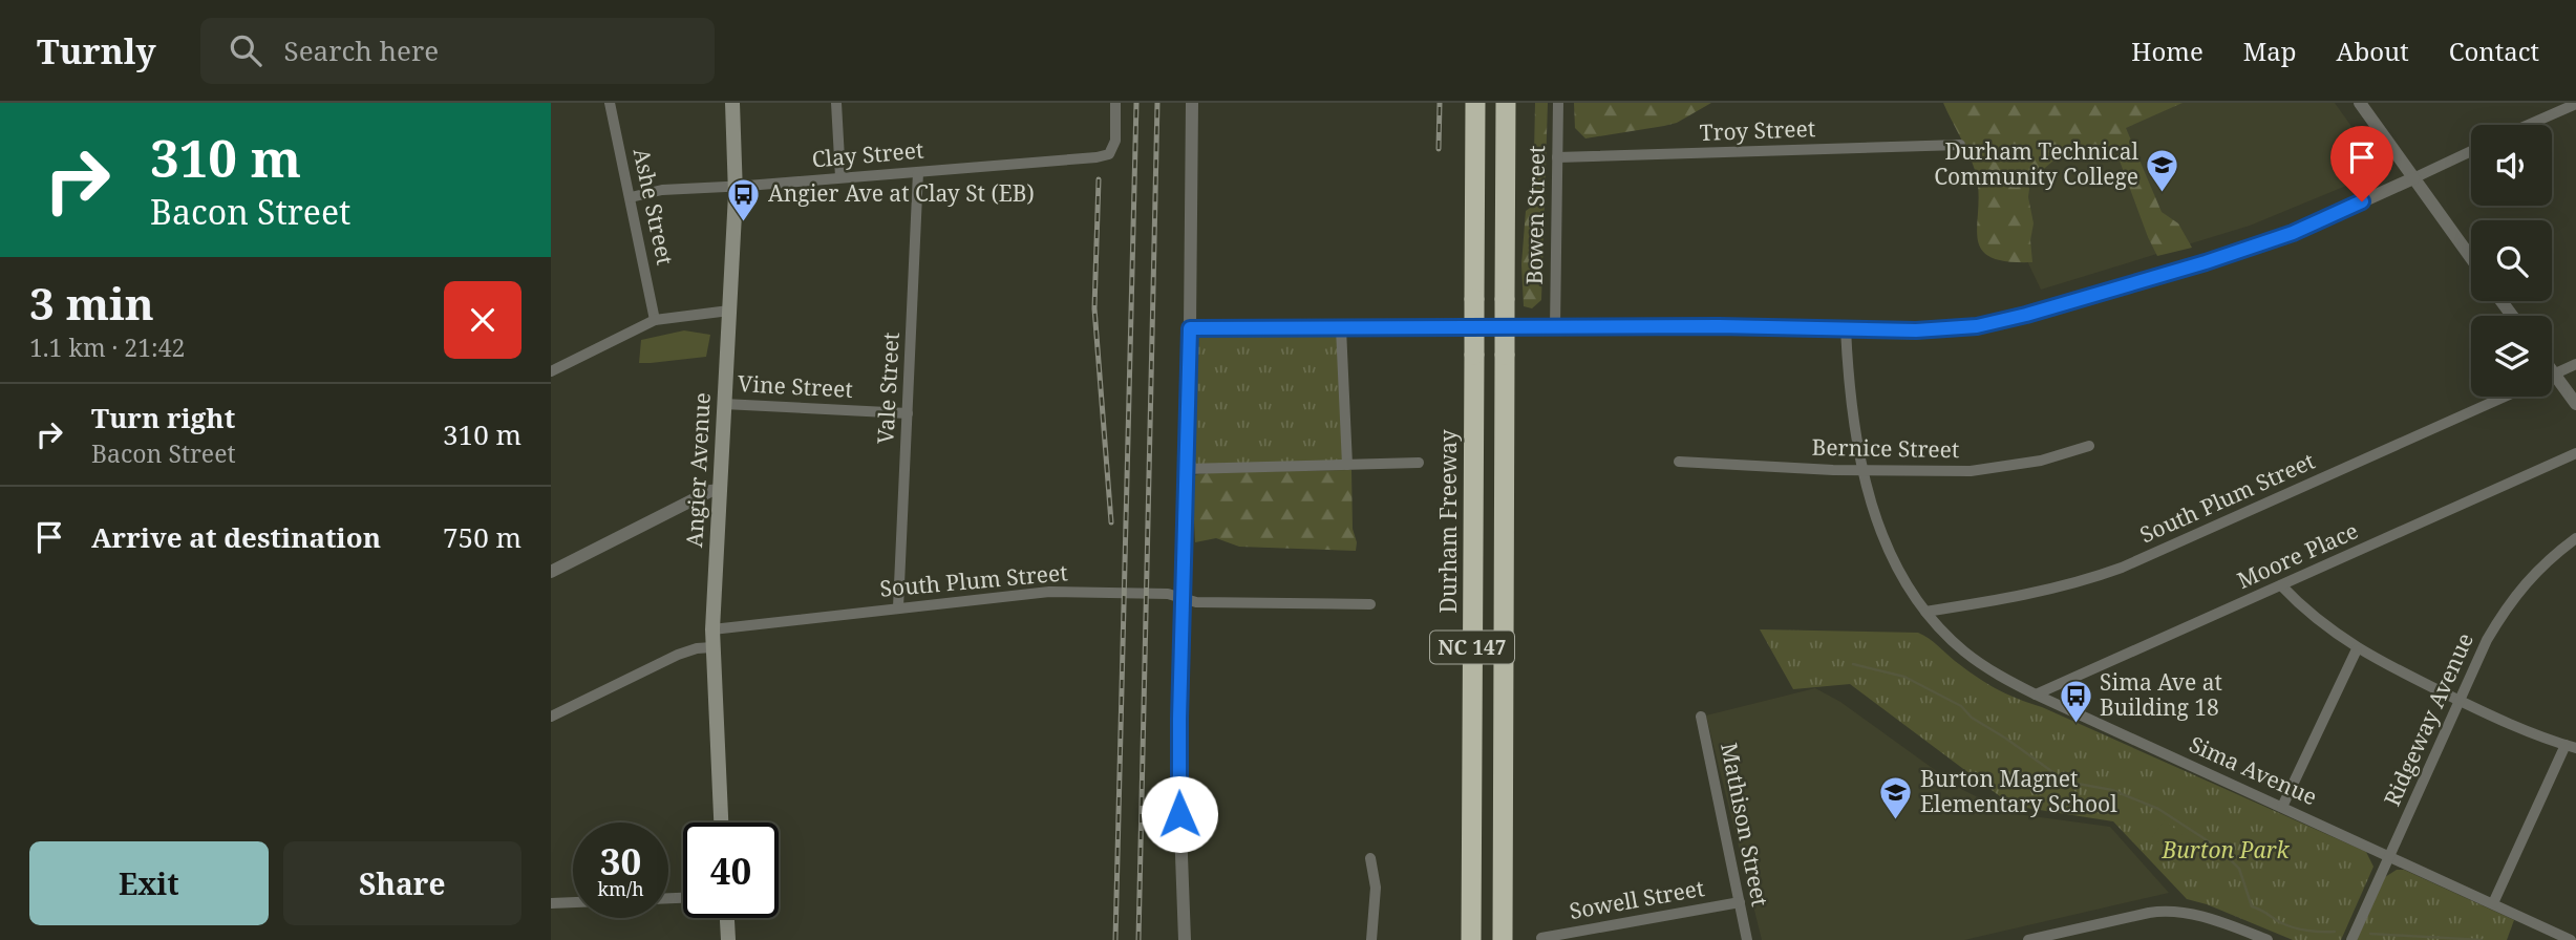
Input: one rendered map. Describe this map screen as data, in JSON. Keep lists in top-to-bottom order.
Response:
{
  "streets": {
    "highway": ["Durham Freeway", "NC 147"],
    "main road": ["Angier Avenue"],
    "street": [
      "Troy Street",
      "Clay Street",
      "Ashe Street",
      "Bowen Street",
      "Vine Street",
      "Vale Street",
      "Bernice Street",
      "South Plum Street",
      "Moore Place",
      "Ridgeway Avenue",
      "Sima Avenue",
      "Mathison Street",
      "Sowell Street"
    ]
  },
  "crossings": [
    ["Troy Street", "Bowen Street"],
    ["Clay Street", "Ashe Street"],
    ["Clay Street", "Vale Street"],
    ["Clay Street", "Angier Avenue"],
    ["Vine Street", "Vale Street"],
    ["Vine Street", "Angier Avenue"],
    ["Vale Street", "South Plum Street"],
    ["Bernice Street", "Sima Avenue"],
    ["Angier Avenue", "South Plum Street"],
    ["South Plum Street", "Sima Avenue"],
    ["Moore Place", "Sima Avenue"],
    ["Ridgeway Avenue", "Sima Avenue"],
    ["Mathison Street", "Sowell Street"]
  ],
  "parks": ["Burton Park"],
  "places": {
    "school or university": ["Durham Technical Community College", "Burton Magnet Elementary School"],
    "bus stop": ["Angier Ave at Clay St (EB)", "Sima Ave at Building 18"]
  },
  "page": {
    "header": "Turnly",
    "search": "Search here",
    "nav": [
      "Home",
      "Map",
      "About",
      "Contact"
    ],
    "turn": ["310 m", "Bacon Street"],
    "heading": ["3 min", "1.1 km · 21:42"],
    "list": [
      {
        "name": "Turn right",
        "note": "Bacon Street",
        "value": "310 m"
      },
      {
        "name": "Arrive at destination",
        "value": "750 m"
      }
    ],
    "speed": "30 km/h",
    "limit": "40",
    "buttons": ["Exit", "Share"]
  }
}
